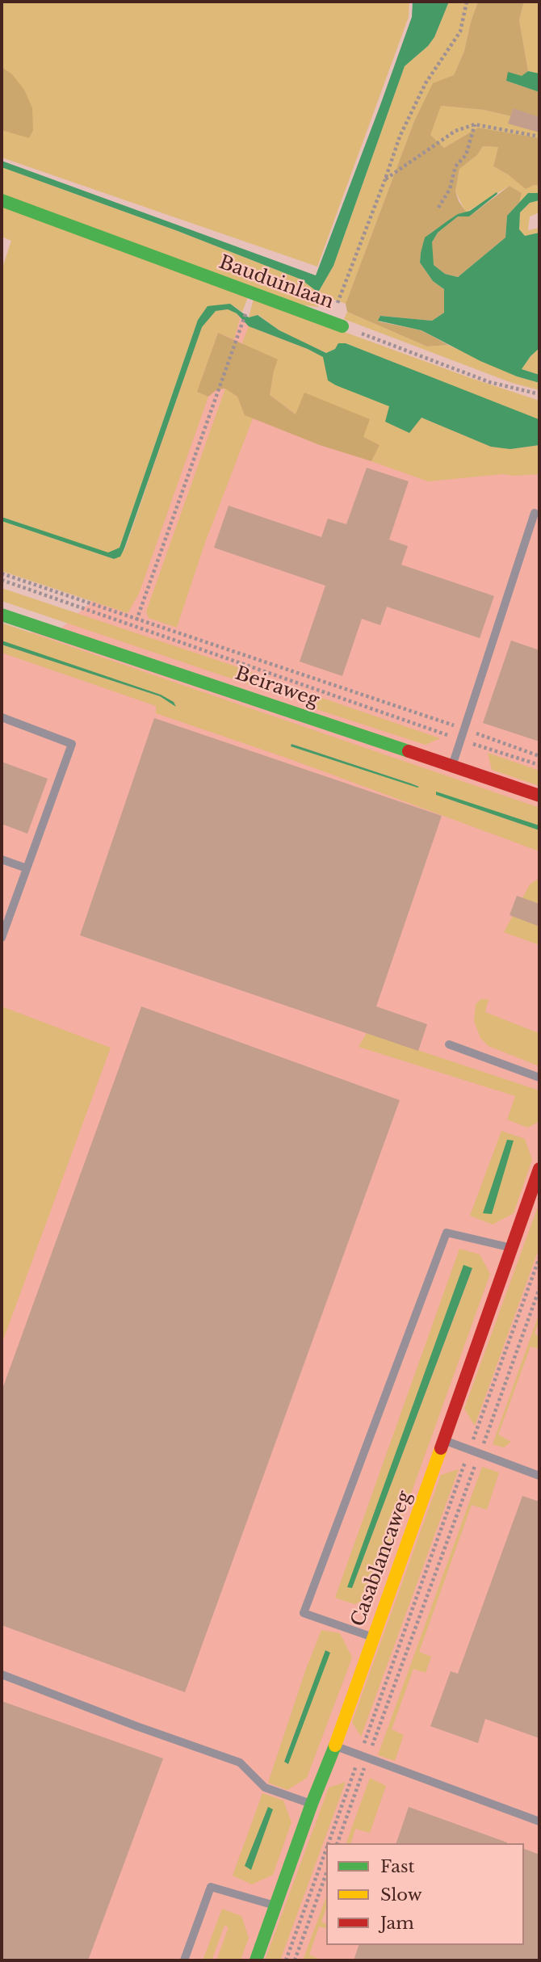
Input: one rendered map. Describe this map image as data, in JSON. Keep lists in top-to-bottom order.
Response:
{
  "streets": {
    "street": ["Bauduinlaan", "Beiraweg", "Casablancaweg"]
  },
  "legend": ["Fast", "Slow", "Jam"]
}
